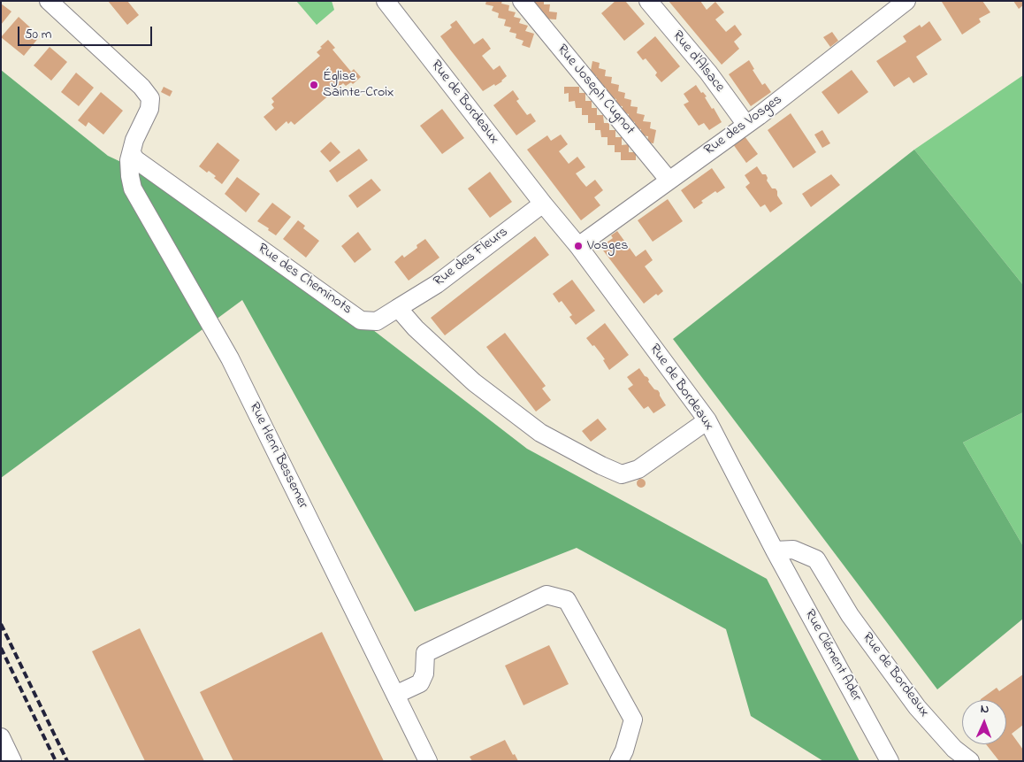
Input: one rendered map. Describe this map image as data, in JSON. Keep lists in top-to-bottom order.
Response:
{
  "streets": {
    "street": [
      "Rue d'Alsace",
      "Rue Joseph Cugnot",
      "Rue de Bordeaux",
      "Rue des Vosges",
      "Rue des Fleurs",
      "Rue des Cheminots",
      "Rue Henri Bessemer",
      "Rue Clément Ader"
    ]
  },
  "crossings": [
    ["Rue d'Alsace", "Rue des Vosges"],
    ["Rue Joseph Cugnot", "Rue des Vosges"],
    ["Rue de Bordeaux", "Rue des Vosges"],
    ["Rue de Bordeaux", "Rue des Fleurs"],
    ["Rue de Bordeaux", "Rue Clément Ader"],
    ["Rue des Fleurs", "Rue des Cheminots"],
    ["Rue des Cheminots", "Rue Henri Bessemer"]
  ],
  "places": ["Église Sainte-Croix", "Vosges"],
  "scale_bar": "50 m",
  "north": "top"
}
